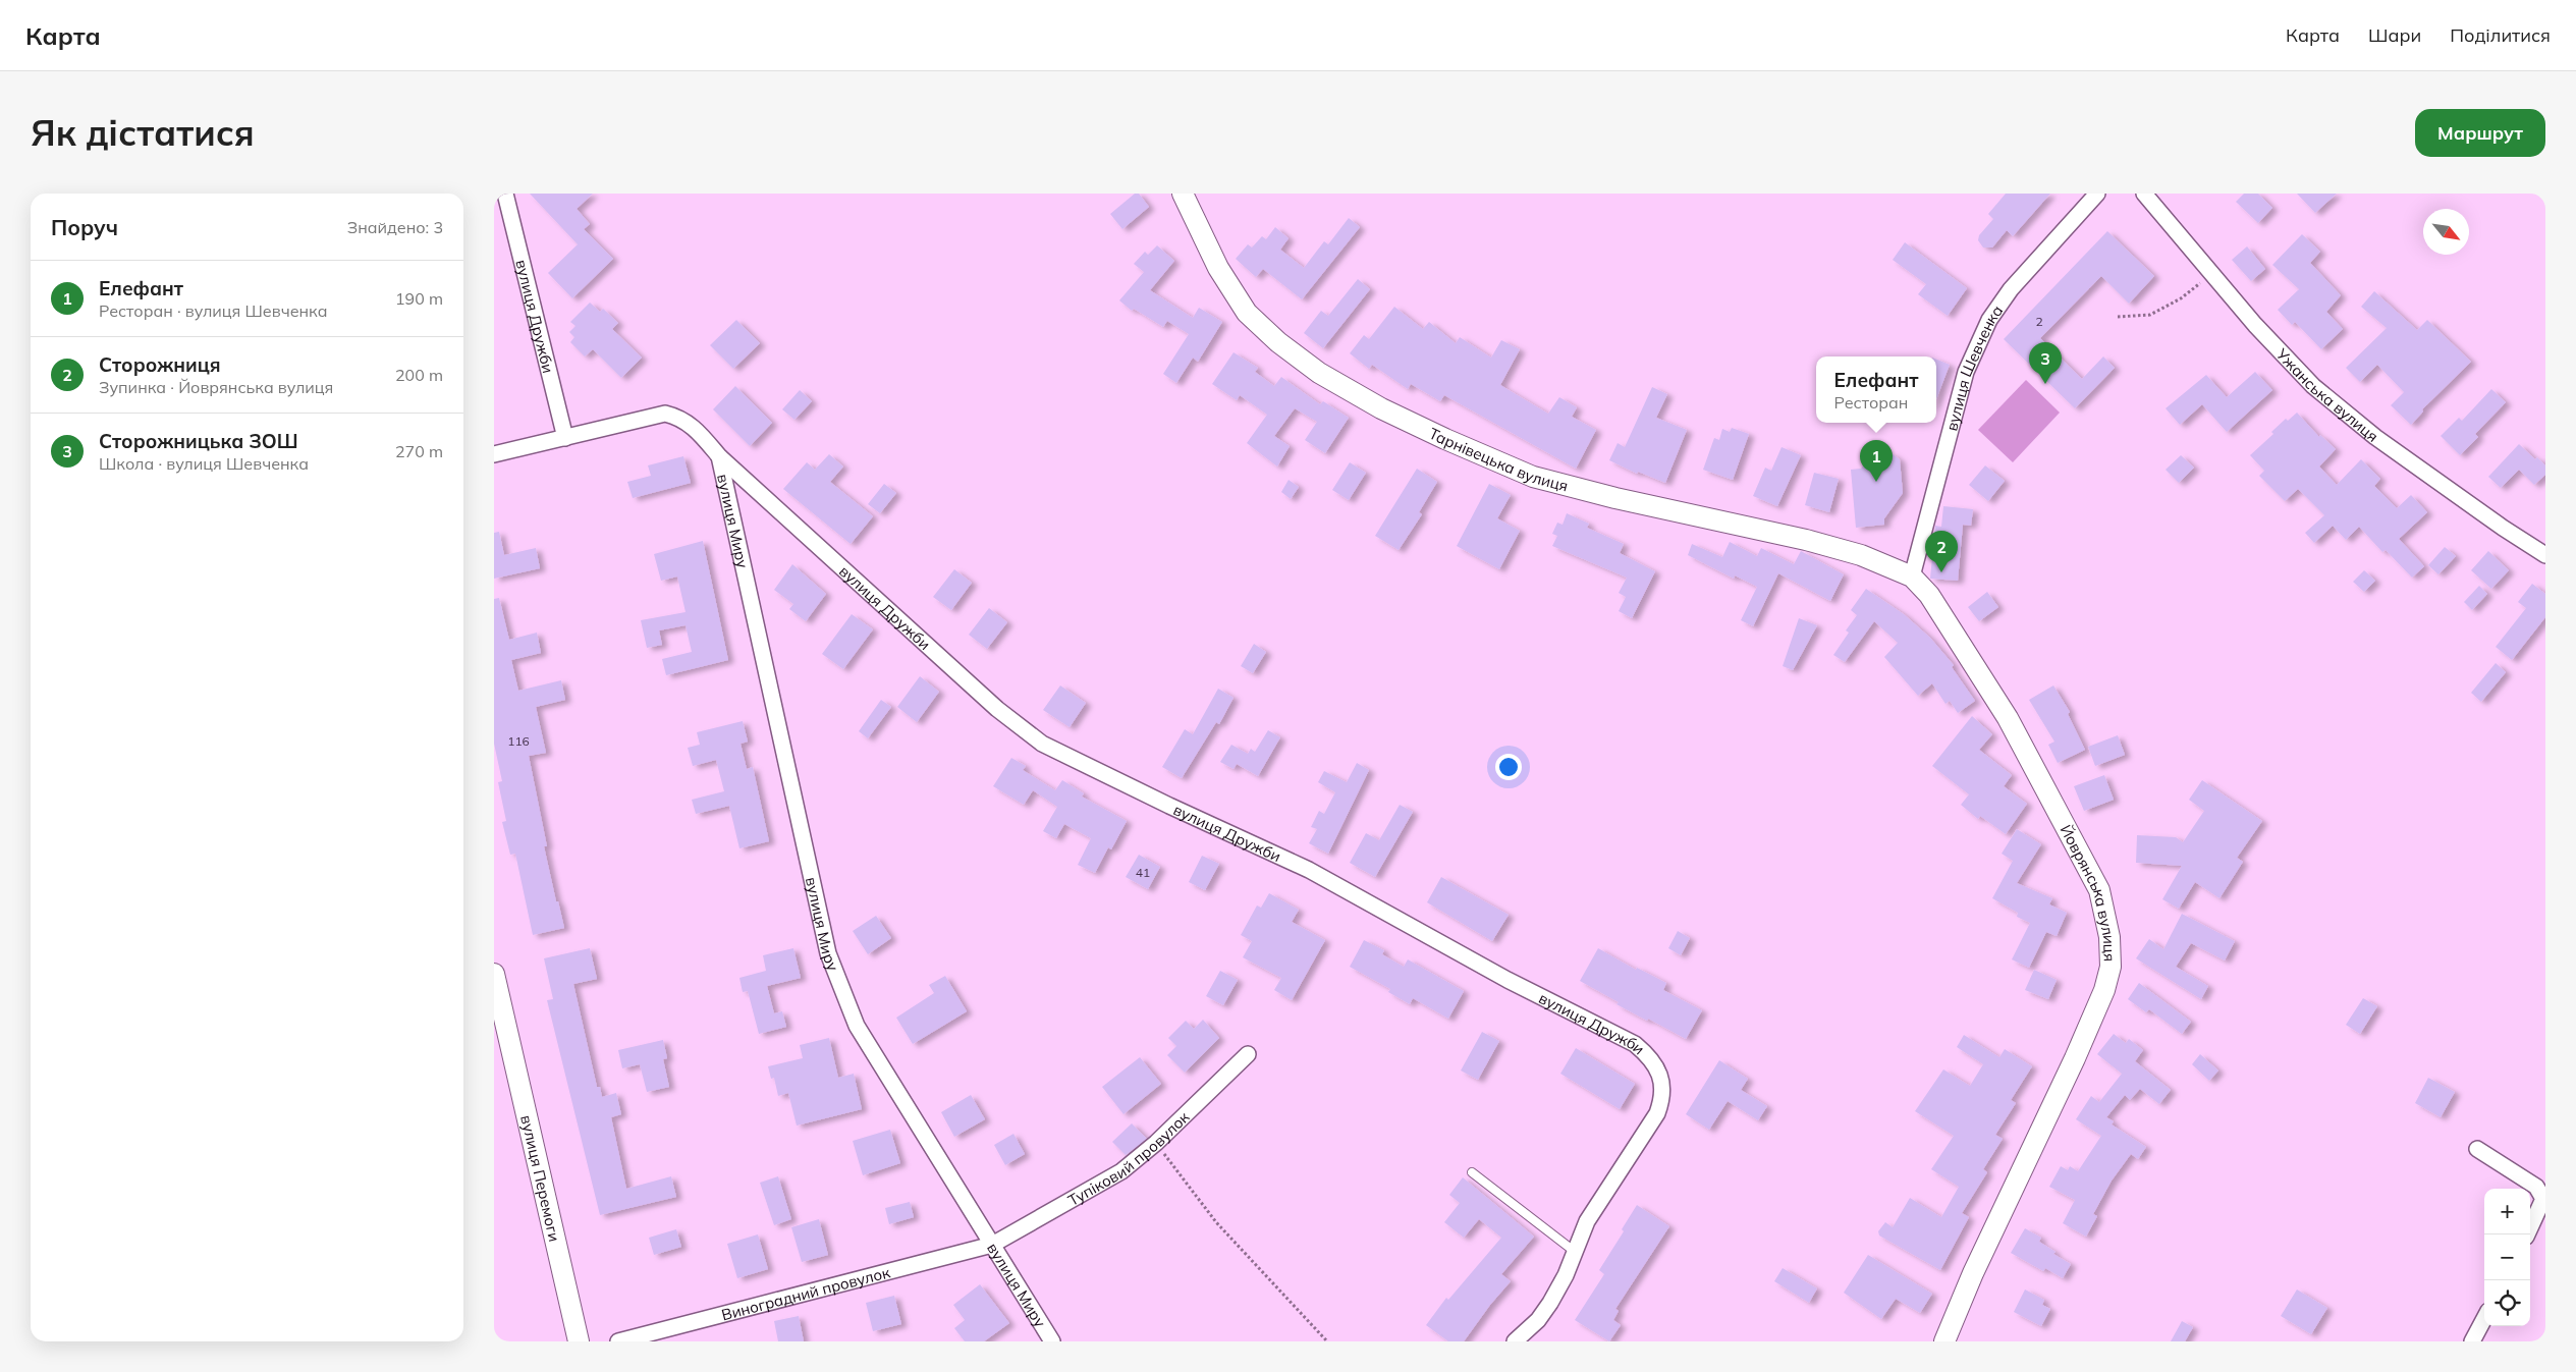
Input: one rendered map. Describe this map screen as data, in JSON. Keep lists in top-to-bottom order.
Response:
{
  "streets": {
    "street": [
      "вулиця Дружби",
      "вулиця Шевченка",
      "Ужанська вулиця",
      "Тарнівецька вулиця",
      "вулиця Миру",
      "Йоврянська вулиця",
      "Тупіковий провулок",
      "вулиця Перемоги",
      "Виноградний провулок"
    ]
  },
  "crossings": [
    ["вулиця Дружби", "вулиця Миру"],
    ["вулиця Шевченка", "Тарнівецька вулиця"],
    ["вулиця Шевченка", "Йоврянська вулиця"],
    ["Тарнівецька вулиця", "Йоврянська вулиця"],
    ["вулиця Миру", "Тупіковий провулок"],
    ["вулиця Миру", "Виноградний провулок"],
    ["Тупіковий провулок", "Виноградний провулок"]
  ],
  "house_numbers": ["2", "116", "41"],
  "north": "bottom right",
  "page": {
    "header": "Карта",
    "nav": ["Карта", "Шари", "Поділитися"],
    "buttons": "Маршрут",
    "title": "Як дістатися",
    "heading": ["Поруч", "Знайдено: 3"],
    "list": [
      {
        "mark": "1",
        "name": "Елефант",
        "note": "Ресторан · вулиця Шевченка",
        "value": "190 m"
      },
      {
        "mark": "2",
        "name": "Сторожниця",
        "note": "Зупинка · Йоврянська вулиця",
        "value": "200 m"
      },
      {
        "mark": "3",
        "name": "Сторожницька ЗОШ",
        "note": "Школа · вулиця Шевченка",
        "value": "270 m"
      }
    ],
    "pins": ["3", "1", "2"],
    "popup": ["Елефант", "Ресторан"],
    "map_buttons": ["+", "−"]
  }
}
